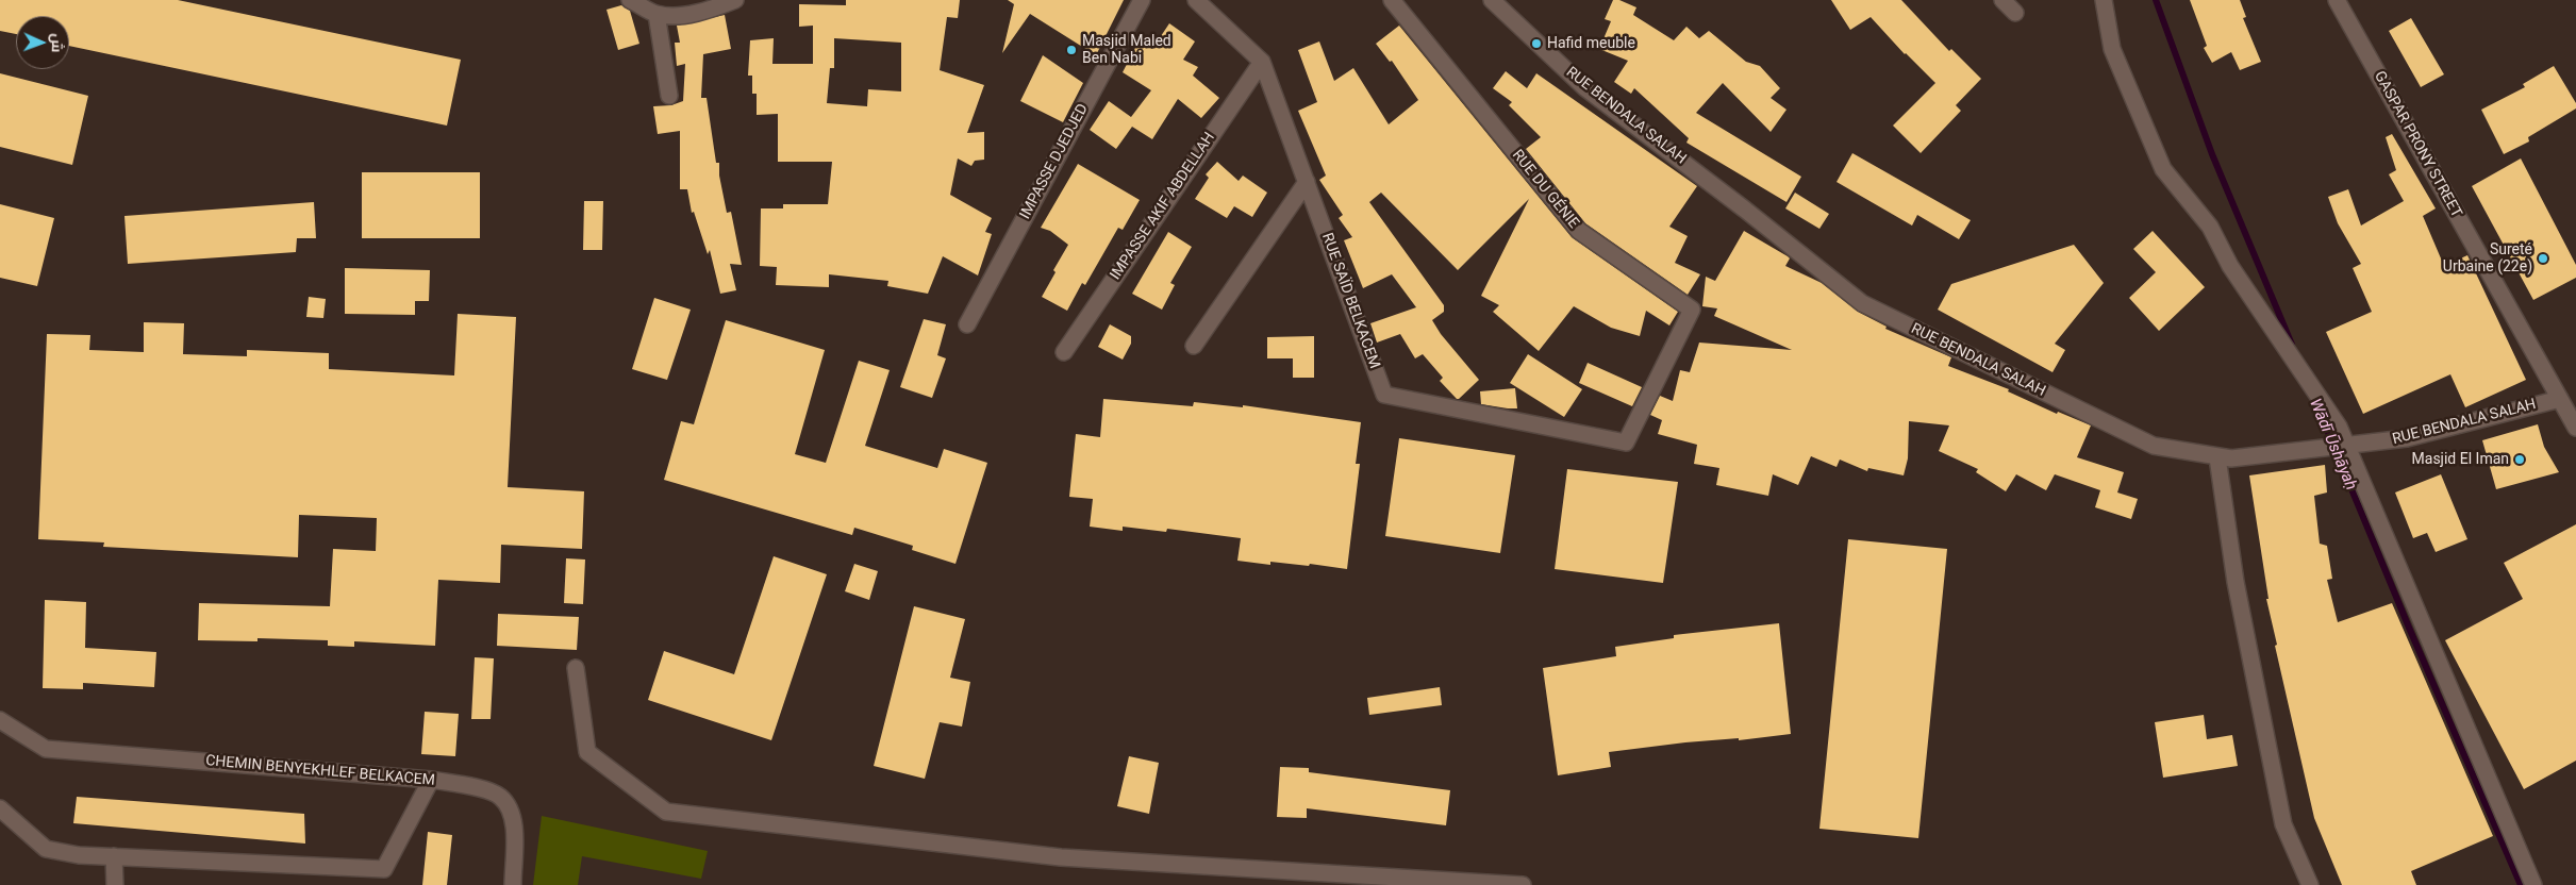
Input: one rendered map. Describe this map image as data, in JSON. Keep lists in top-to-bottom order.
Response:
{
  "streets": {
    "street": [
      "RUE BENDALA SALAH",
      "GASPAR PRONY STREET",
      "IMPASSE DJEDJED",
      "RUE DU GÉNIE",
      "IMPASSE AKIF ABDELLAH",
      "RUE SAÏD BELKACEM",
      "CHEMIN BENYEKHLEF BELKACEM"
    ]
  },
  "crossings": [
    ["RUE BENDALA SALAH", "GASPAR PRONY STREET"],
    ["RUE DU GÉNIE", "RUE SAÏD BELKACEM"],
    ["IMPASSE AKIF ABDELLAH", "RUE SAÏD BELKACEM"]
  ],
  "water": ["Wādī Ūshāyaḥ"],
  "places": [
    "Hafid meuble",
    "Masjid Maled Ben Nabi",
    "Sureté Urbaine (22e)",
    "Masjid El Iman"
  ],
  "north": "right"
}
